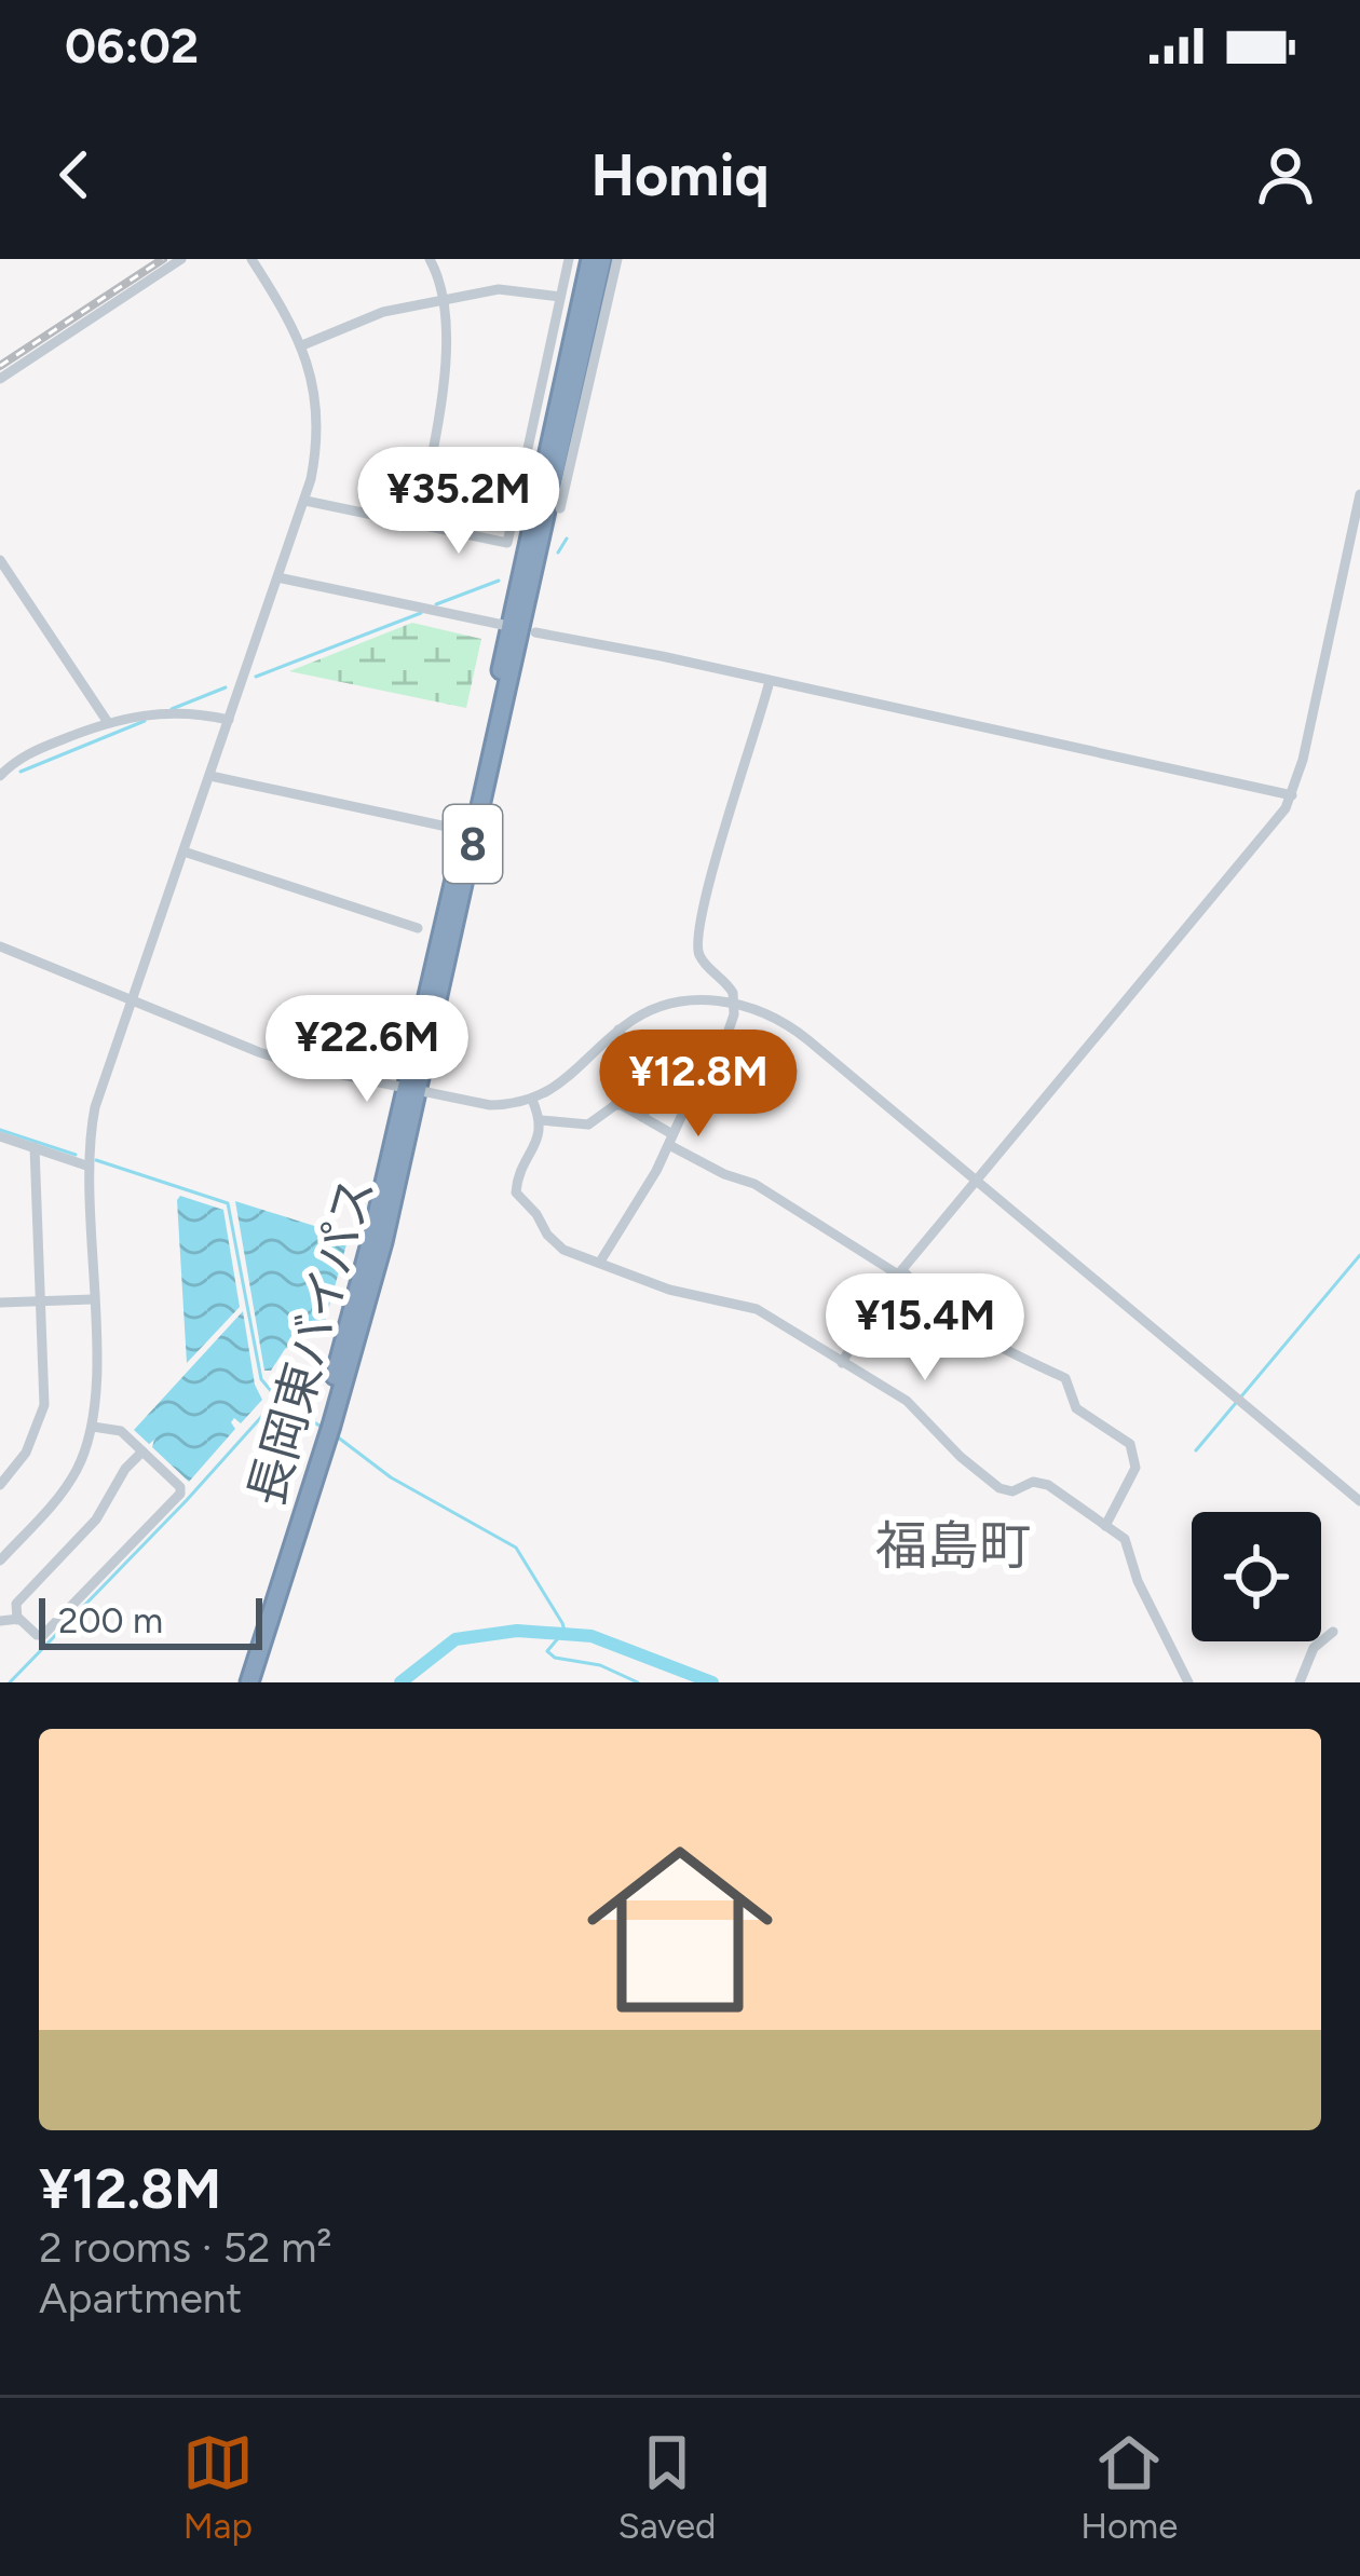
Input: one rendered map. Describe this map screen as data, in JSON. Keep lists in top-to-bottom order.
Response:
{
  "streets": {
    "highway": ["8", "長岡東バイパス"]
  },
  "districts": ["福島町"],
  "scale_bar": "200 m",
  "page": {
    "status": "06:02",
    "header": "Homiq",
    "price": [
      "¥35.2M",
      "¥22.6M",
      "¥12.8M",
      "¥15.4M"
    ],
    "scale": "200 m",
    "list": [
      {
        "name": "¥12.8M",
        "note": "2 rooms · 52 m² · Apartment"
      }
    ],
    "tabs": ["Map", "Saved", "Home"]
  }
}
